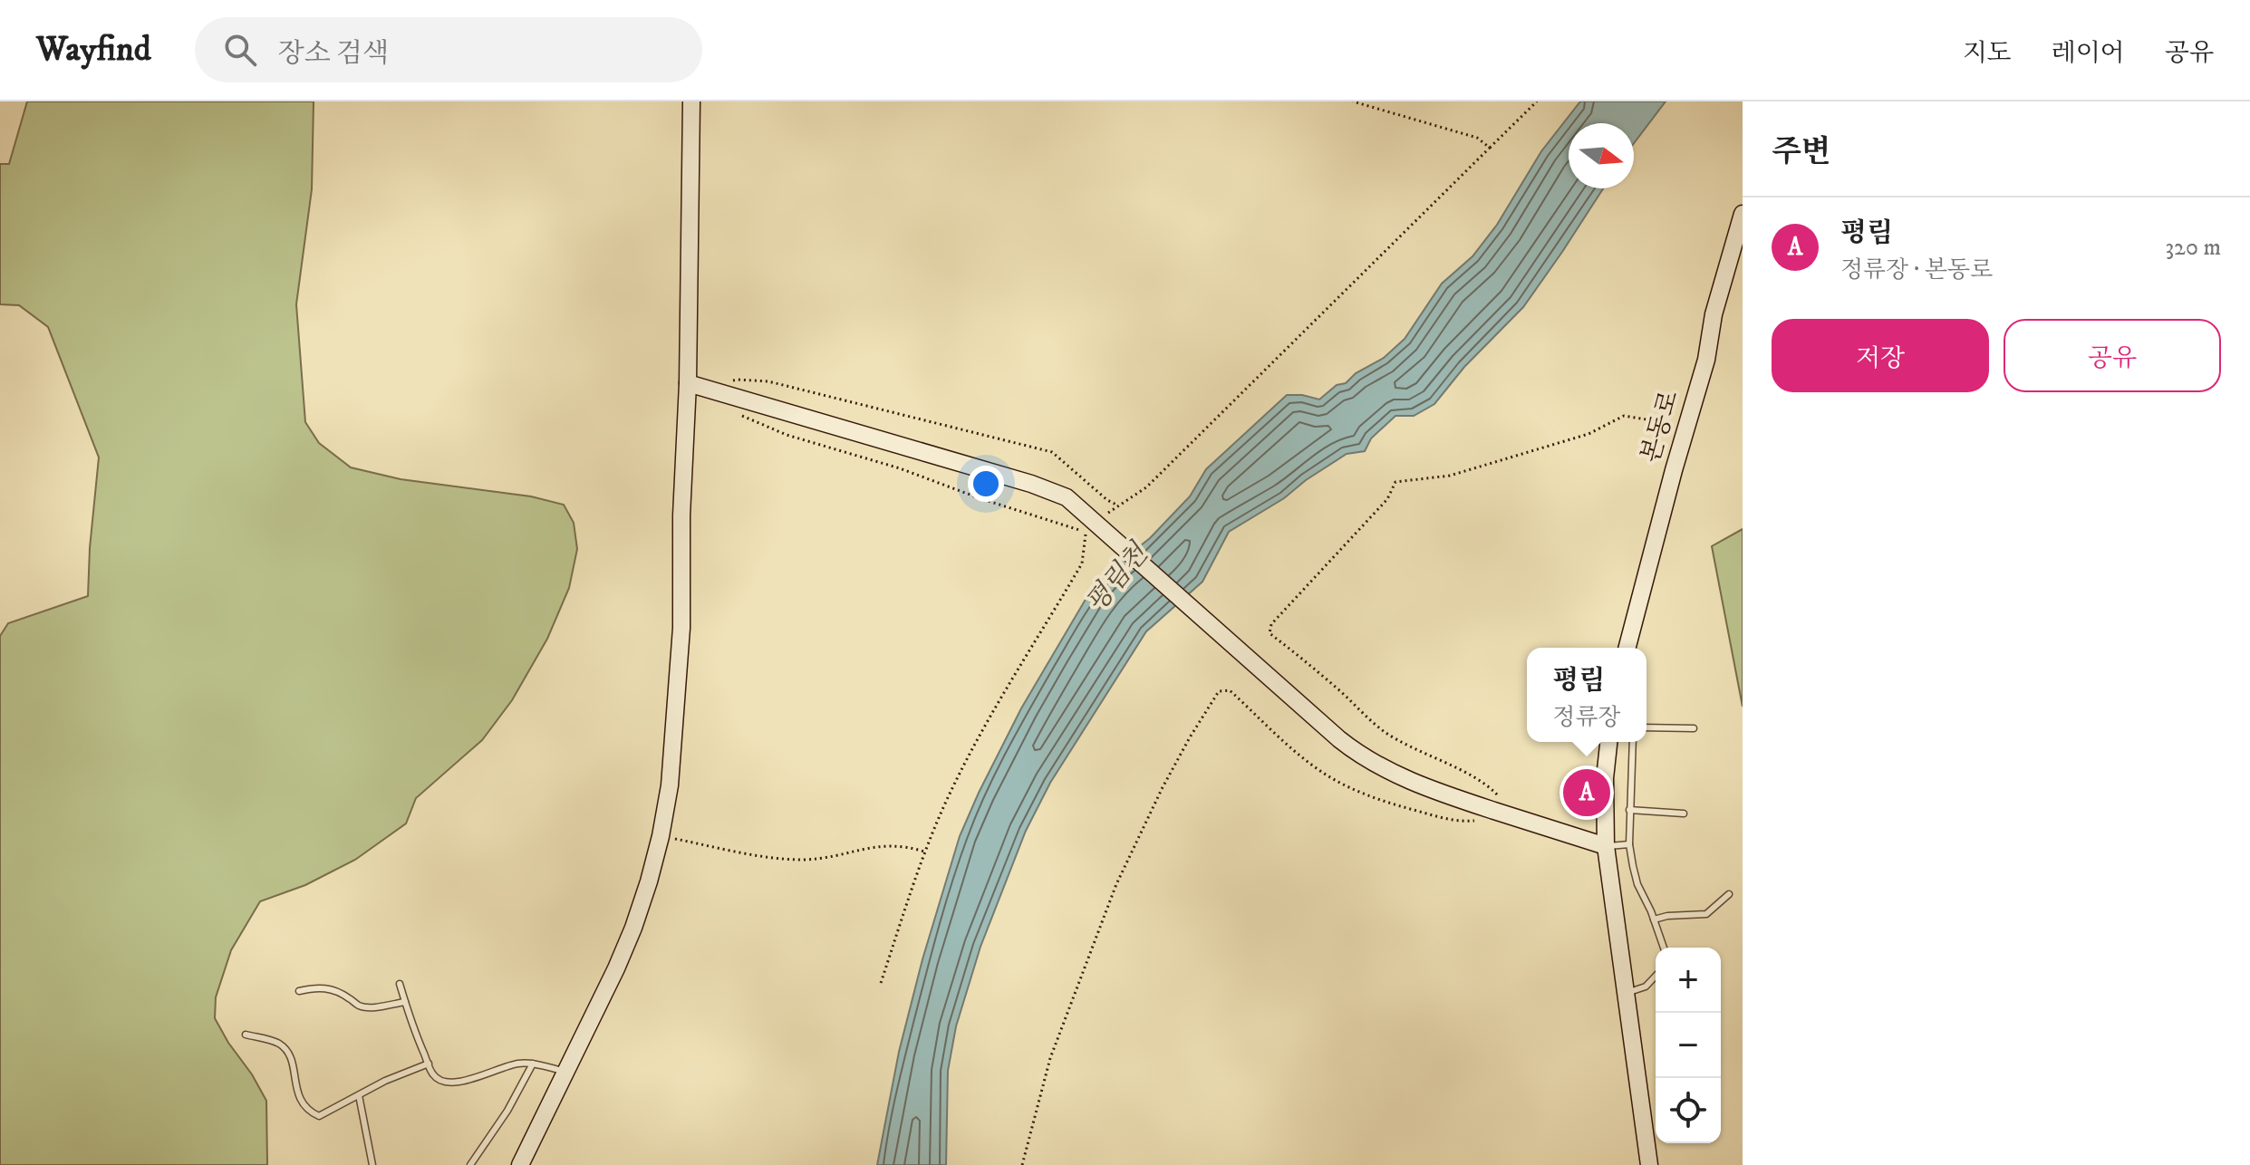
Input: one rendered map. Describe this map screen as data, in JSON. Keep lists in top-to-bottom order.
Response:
{
  "streets": {
    "street": ["본동로"]
  },
  "water": ["평림천"],
  "north": "right",
  "page": {
    "header": "Wayfind",
    "search": "장소 검색",
    "nav": ["지도", "레이어", "공유"],
    "heading": "주변",
    "list": [
      {
        "mark": "A",
        "name": "평림",
        "note": "정류장 · 본동로",
        "value": "320 m"
      }
    ],
    "buttons": ["저장", "공유"],
    "popup": ["평림", "정류장"],
    "pins": "A",
    "map_buttons": ["+", "−"]
  }
}
